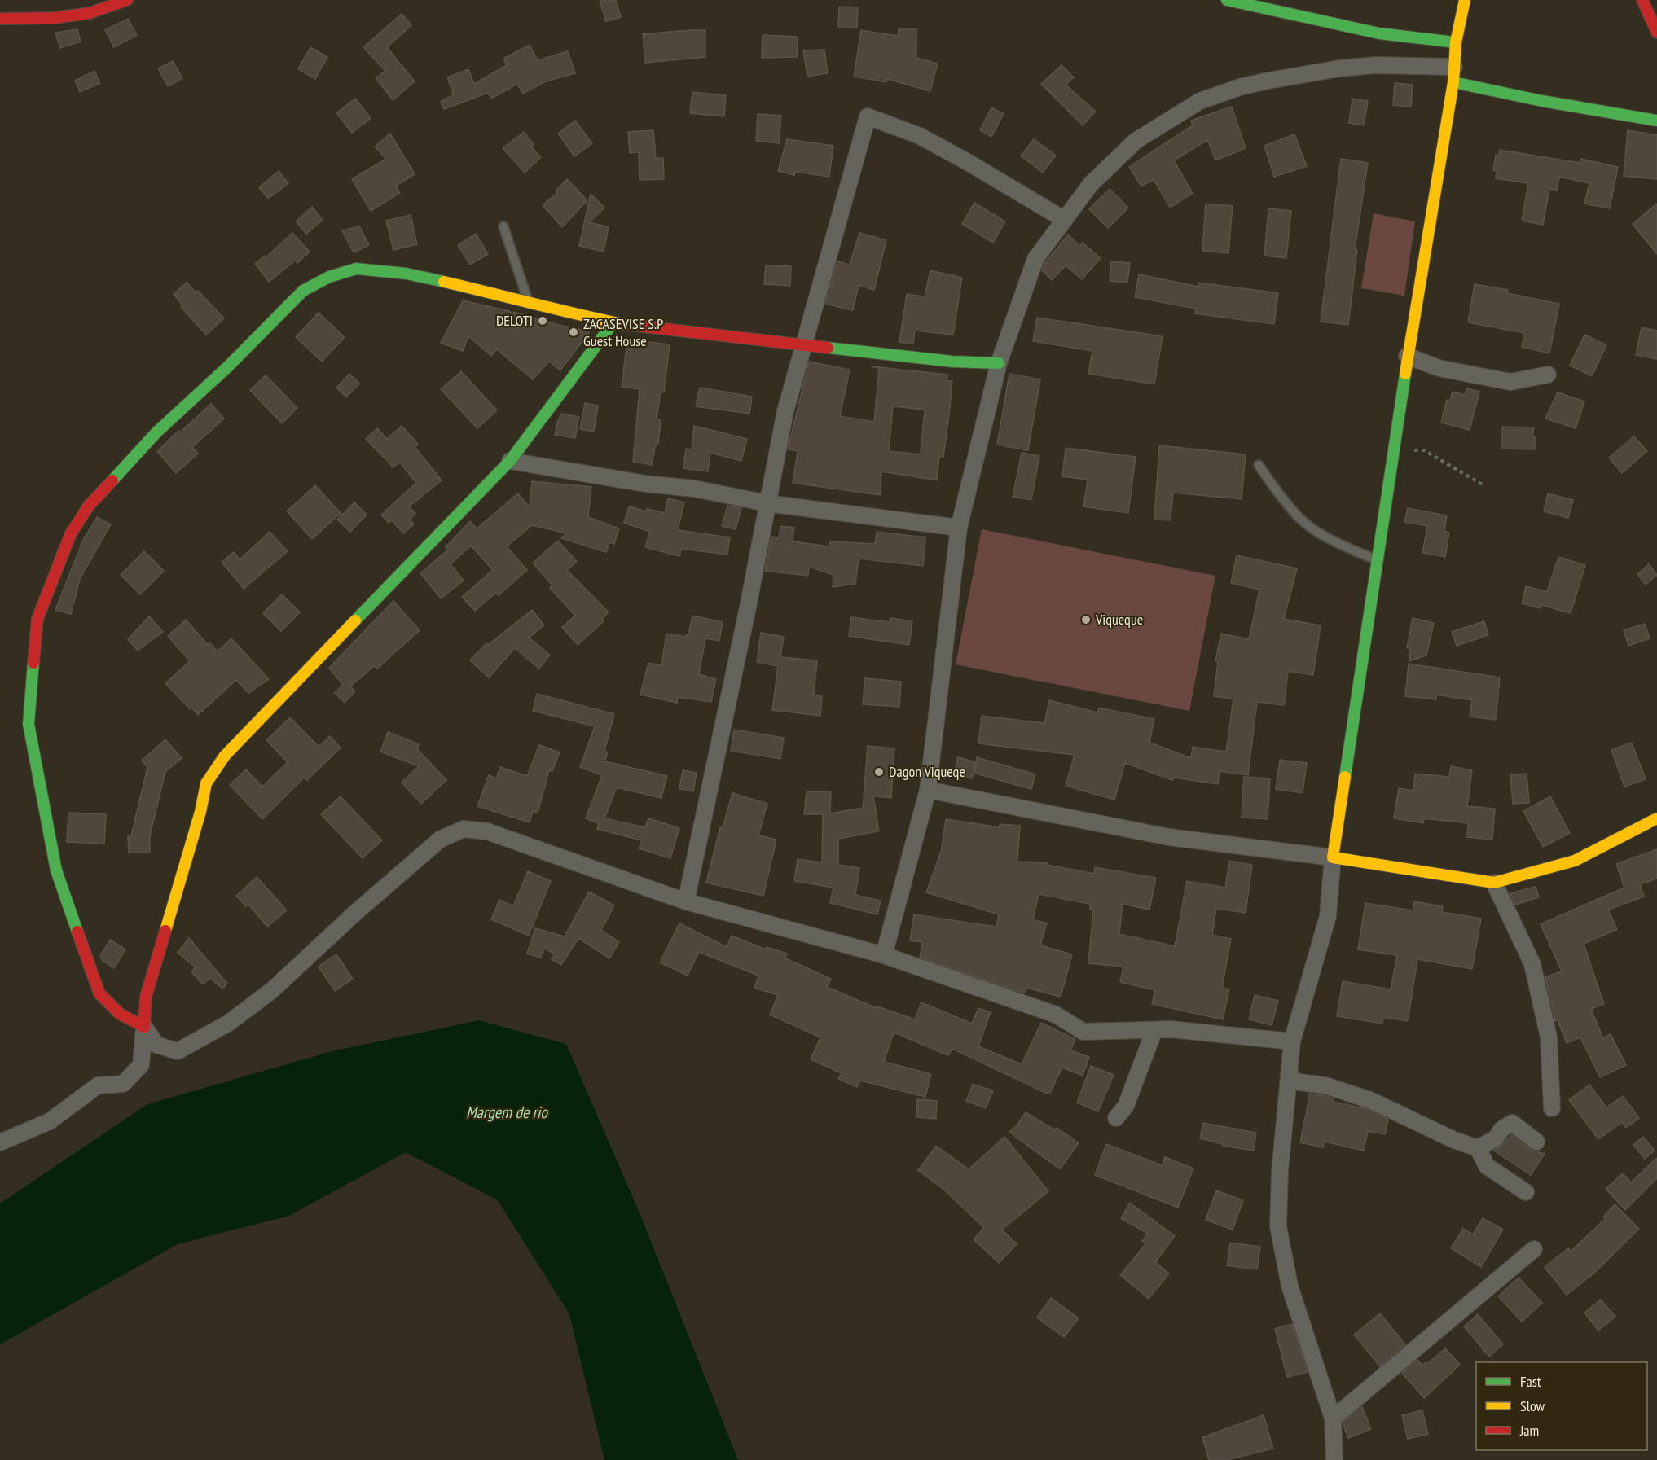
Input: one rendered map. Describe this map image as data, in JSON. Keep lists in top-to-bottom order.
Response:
{
  "water": ["Margem de rio"],
  "places": [
    "DELOTI",
    "ZACASEVISE S.P Guest House",
    "Viqueque",
    "Dagon Viqueqe"
  ],
  "legend": ["Fast", "Slow", "Jam"]
}
